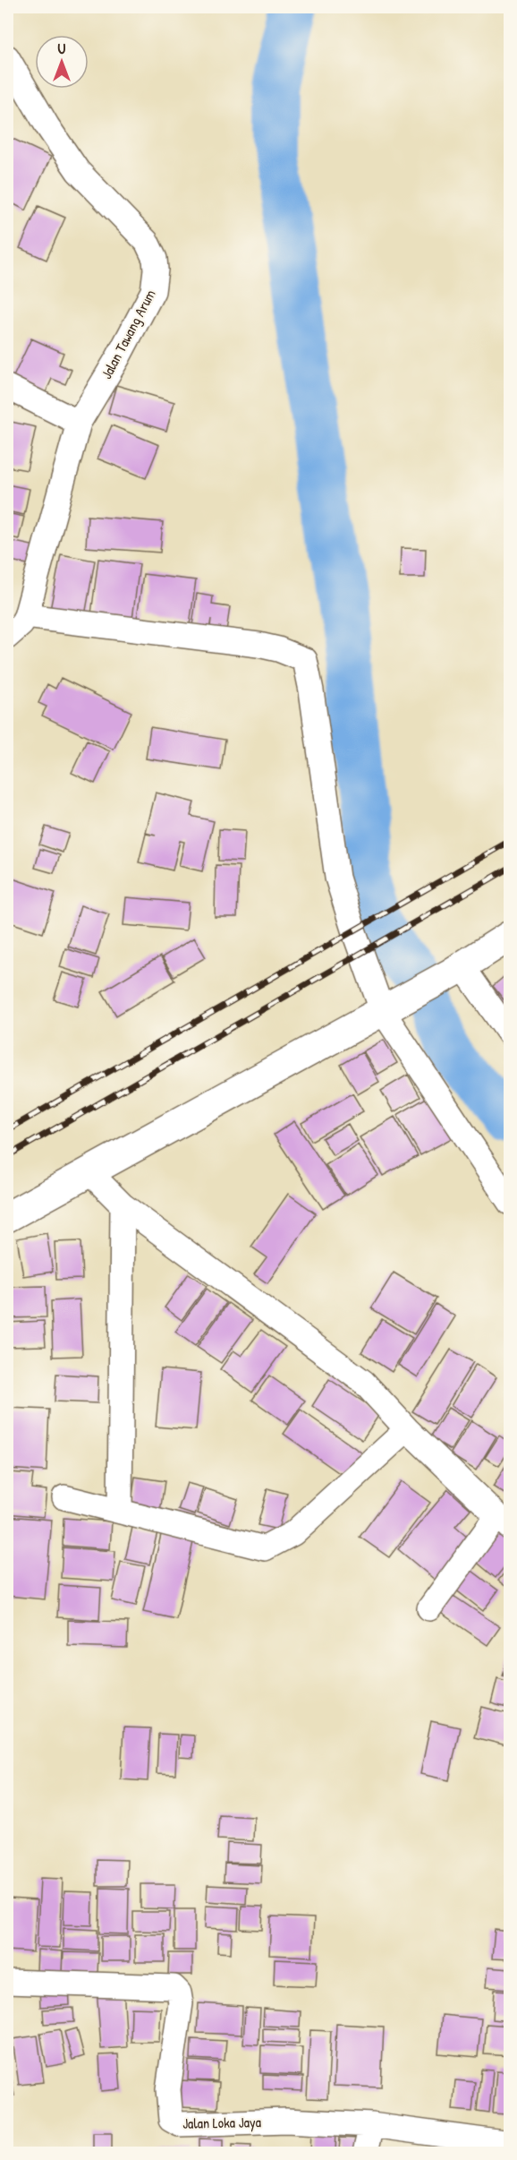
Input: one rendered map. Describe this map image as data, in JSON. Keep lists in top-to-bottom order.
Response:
{
  "streets": {
    "street": ["Jalan Tawang Arum", "Jalan Loka Jaya"]
  },
  "north": "top"
}
